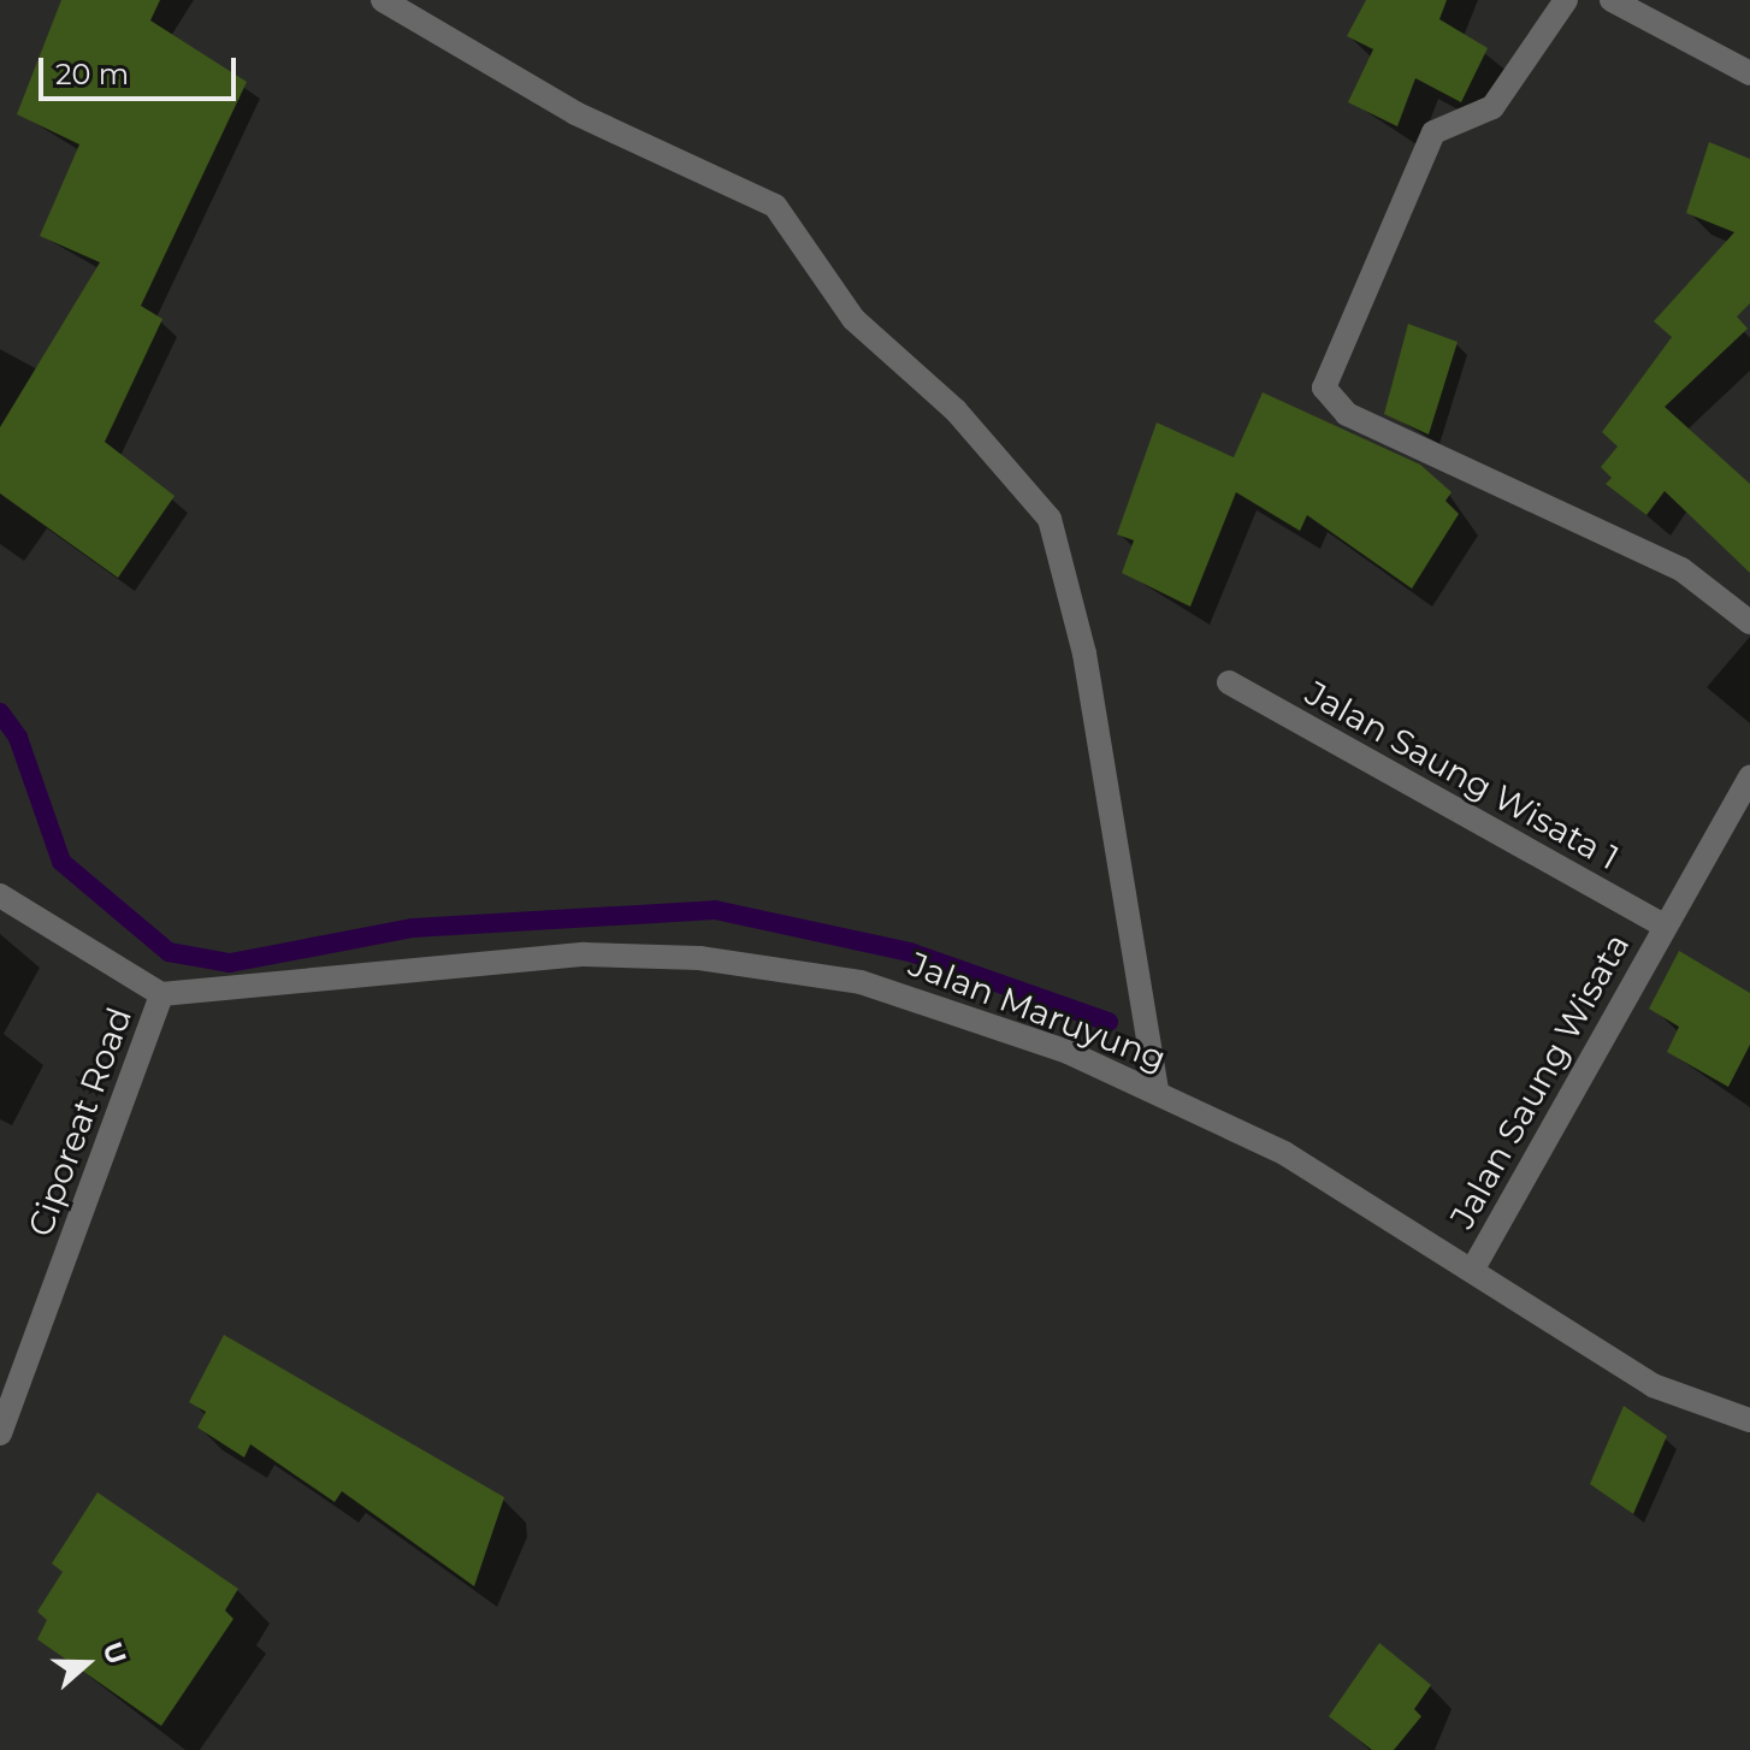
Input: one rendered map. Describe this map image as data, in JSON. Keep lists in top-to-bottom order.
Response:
{
  "streets": {
    "street": [
      "Jalan Saung Wisata 1",
      "Jalan Maruyung",
      "Jalan Saung Wisata",
      "Ciporeat Road"
    ]
  },
  "crossings": [
    ["Jalan Saung Wisata 1", "Jalan Saung Wisata"],
    ["Jalan Maruyung", "Jalan Saung Wisata"],
    ["Jalan Maruyung", "Ciporeat Road"]
  ],
  "scale_bar": "20 m",
  "north": "right"
}
